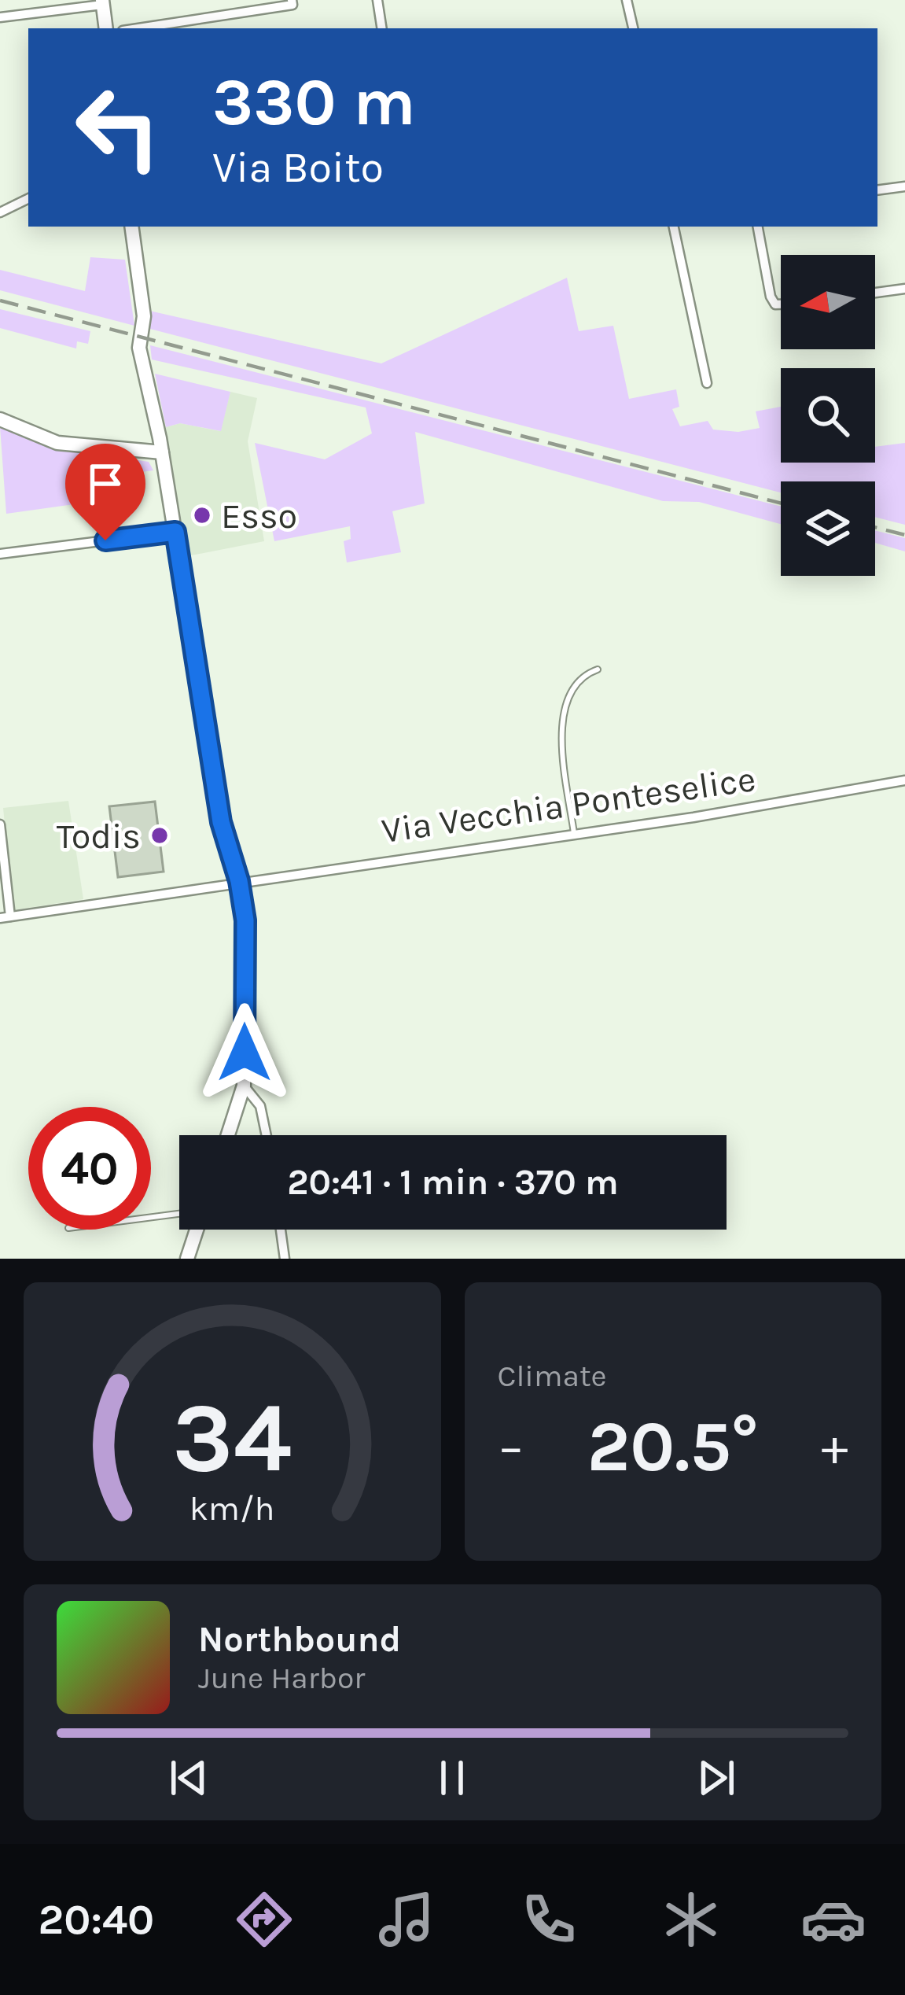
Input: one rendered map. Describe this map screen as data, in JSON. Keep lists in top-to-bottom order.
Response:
{
  "streets": {
    "street": ["Via Vecchia Ponteselice"]
  },
  "places": ["Esso", "Todis"],
  "north": "left",
  "page": {
    "turn": ["330 m", "Via Boito"],
    "limit": "40",
    "trip": "20:41 · 1 min · 370 m",
    "tile": "Climate",
    "heat": ["−", "20.5°", "+"],
    "song": ["Northbound", "June Harbor"],
    "tabs": "20:40",
    "gauge": ["34", "km/h"]
  }
}
